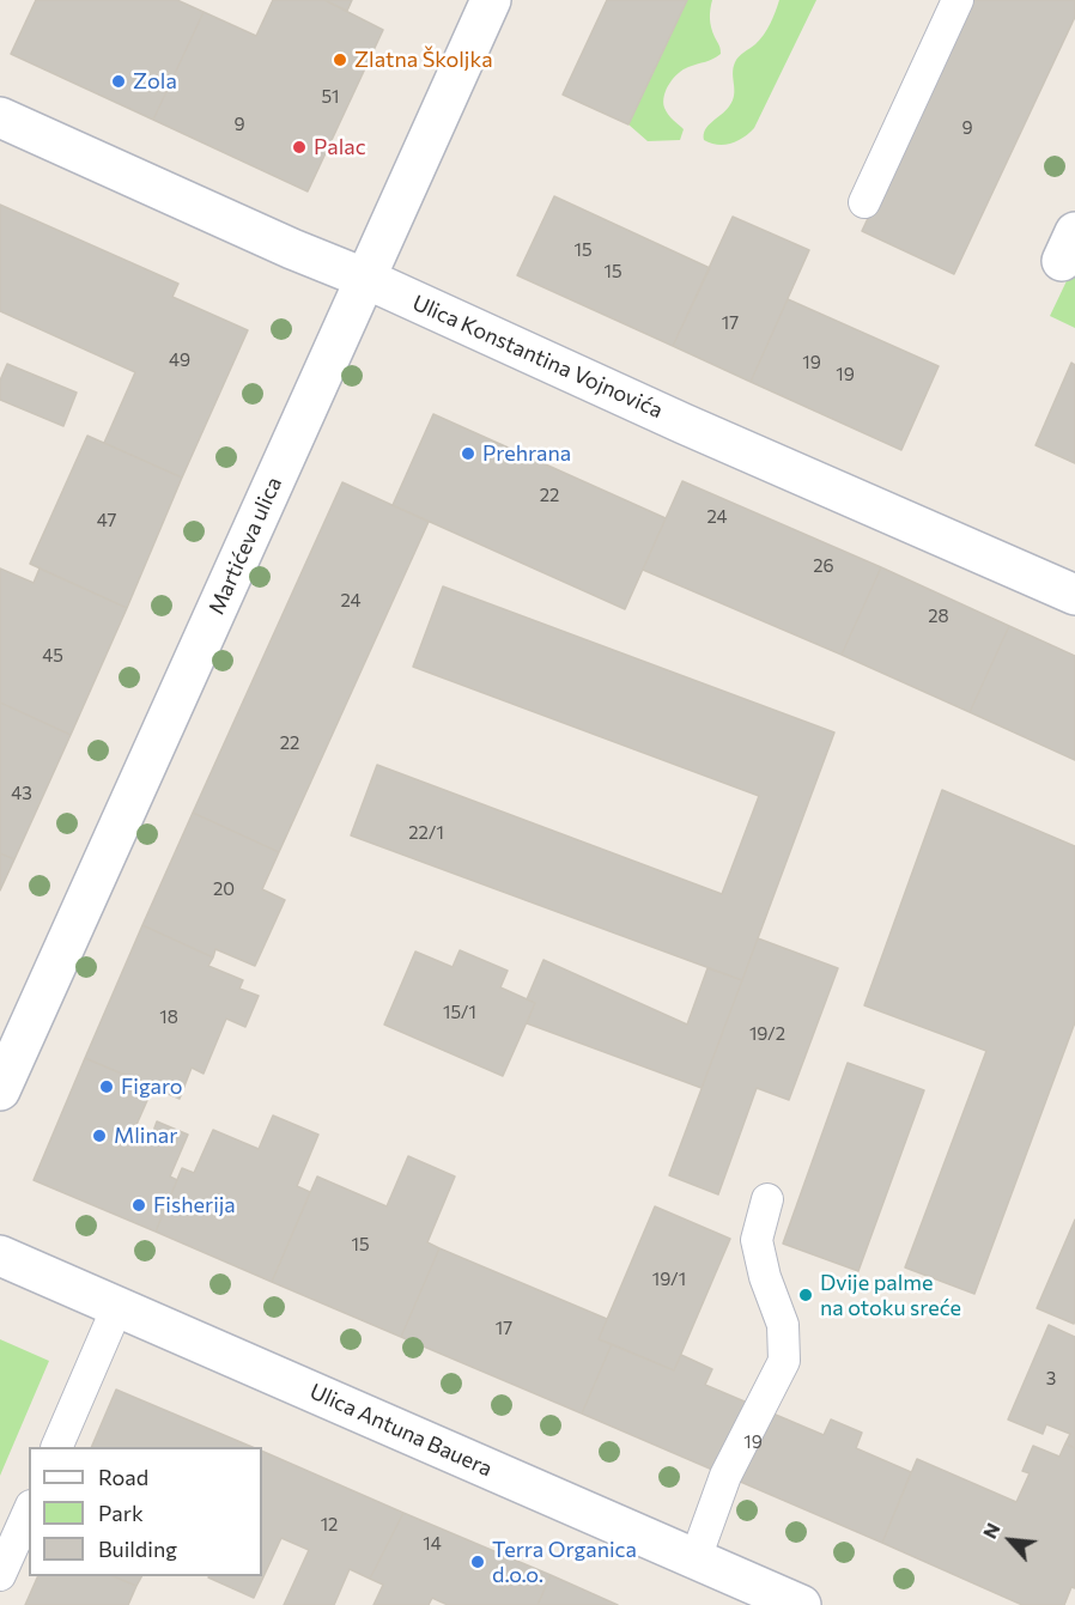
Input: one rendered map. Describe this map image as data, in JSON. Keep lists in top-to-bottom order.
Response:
{
  "streets": {
    "street": ["Ulica Konstantina Vojnovića", "Martićeva ulica", "Ulica Antuna Bauera"]
  },
  "crossings": [
    ["Ulica Konstantina Vojnovića", "Martićeva ulica"]
  ],
  "places": [
    "Zlatna Školjka",
    "Zola",
    "Palac",
    "Prehrana",
    "Figaro",
    "Mlinar",
    "Fisherija",
    "Dvije palme na otoku sreće",
    "Terra Organica d.o.o."
  ],
  "house_numbers": [
    "51",
    "9",
    "9",
    "15",
    "15",
    "17",
    "49",
    "19",
    "19",
    "22",
    "24",
    "47",
    "26",
    "24",
    "28",
    "45",
    "22",
    "43",
    "22/1",
    "20",
    "15/1",
    "18",
    "19/2",
    "15",
    "19/1",
    "17",
    "3",
    "19",
    "12",
    "14"
  ],
  "legend": ["Road", "Park", "Building"],
  "north": "top left"
}
